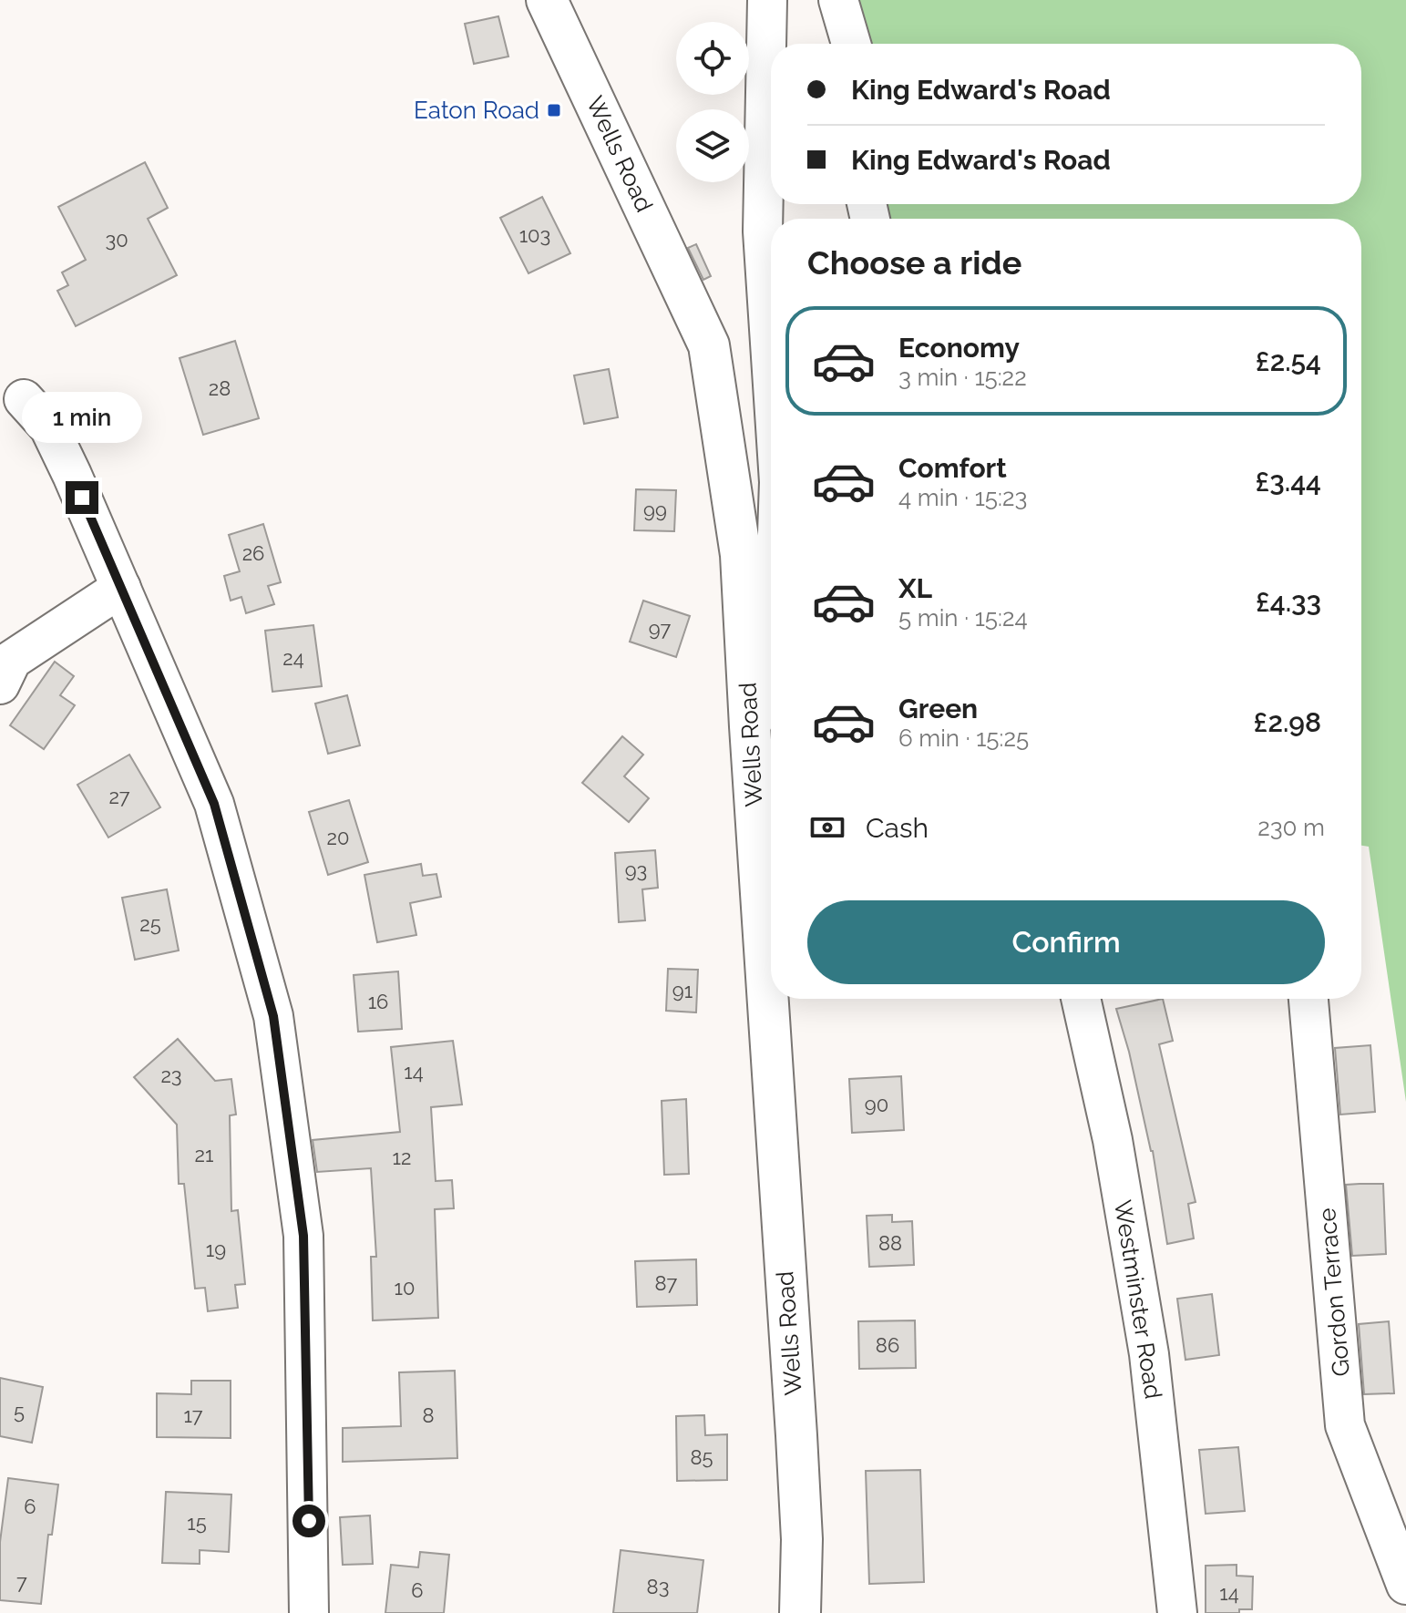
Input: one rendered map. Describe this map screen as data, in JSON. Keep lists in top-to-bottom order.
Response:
{
  "streets": {
    "highway": ["Wells Road"],
    "street": ["Gordon Terrace", "Westminster Road"]
  },
  "places": {
    "transit": ["Eaton Road"]
  },
  "house_numbers": [
    "103",
    "30",
    "28",
    "99",
    "26",
    "97",
    "24",
    "27",
    "20",
    "93",
    "25",
    "91",
    "16",
    "14",
    "23",
    "90",
    "21",
    "12",
    "88",
    "19",
    "87",
    "10",
    "86",
    "5",
    "17",
    "8",
    "85",
    "6",
    "15",
    "7",
    "83",
    "6",
    "14"
  ],
  "page": {
    "banner": ["King Edward's Road", "King Edward's Road"],
    "heading": "Choose a ride",
    "list": [
      {
        "name": "Economy",
        "note": "3 min · 15:22",
        "value": "£2.54"
      },
      {
        "name": "Comfort",
        "note": "4 min · 15:23",
        "value": "£3.44"
      },
      {
        "name": "XL",
        "note": "5 min · 15:24",
        "value": "£4.33"
      },
      {
        "name": "Green",
        "note": "6 min · 15:25",
        "value": "£2.98"
      }
    ],
    "bubble": "1 min",
    "pay": ["Cash", "230 m"],
    "buttons": "Confirm"
  }
}
